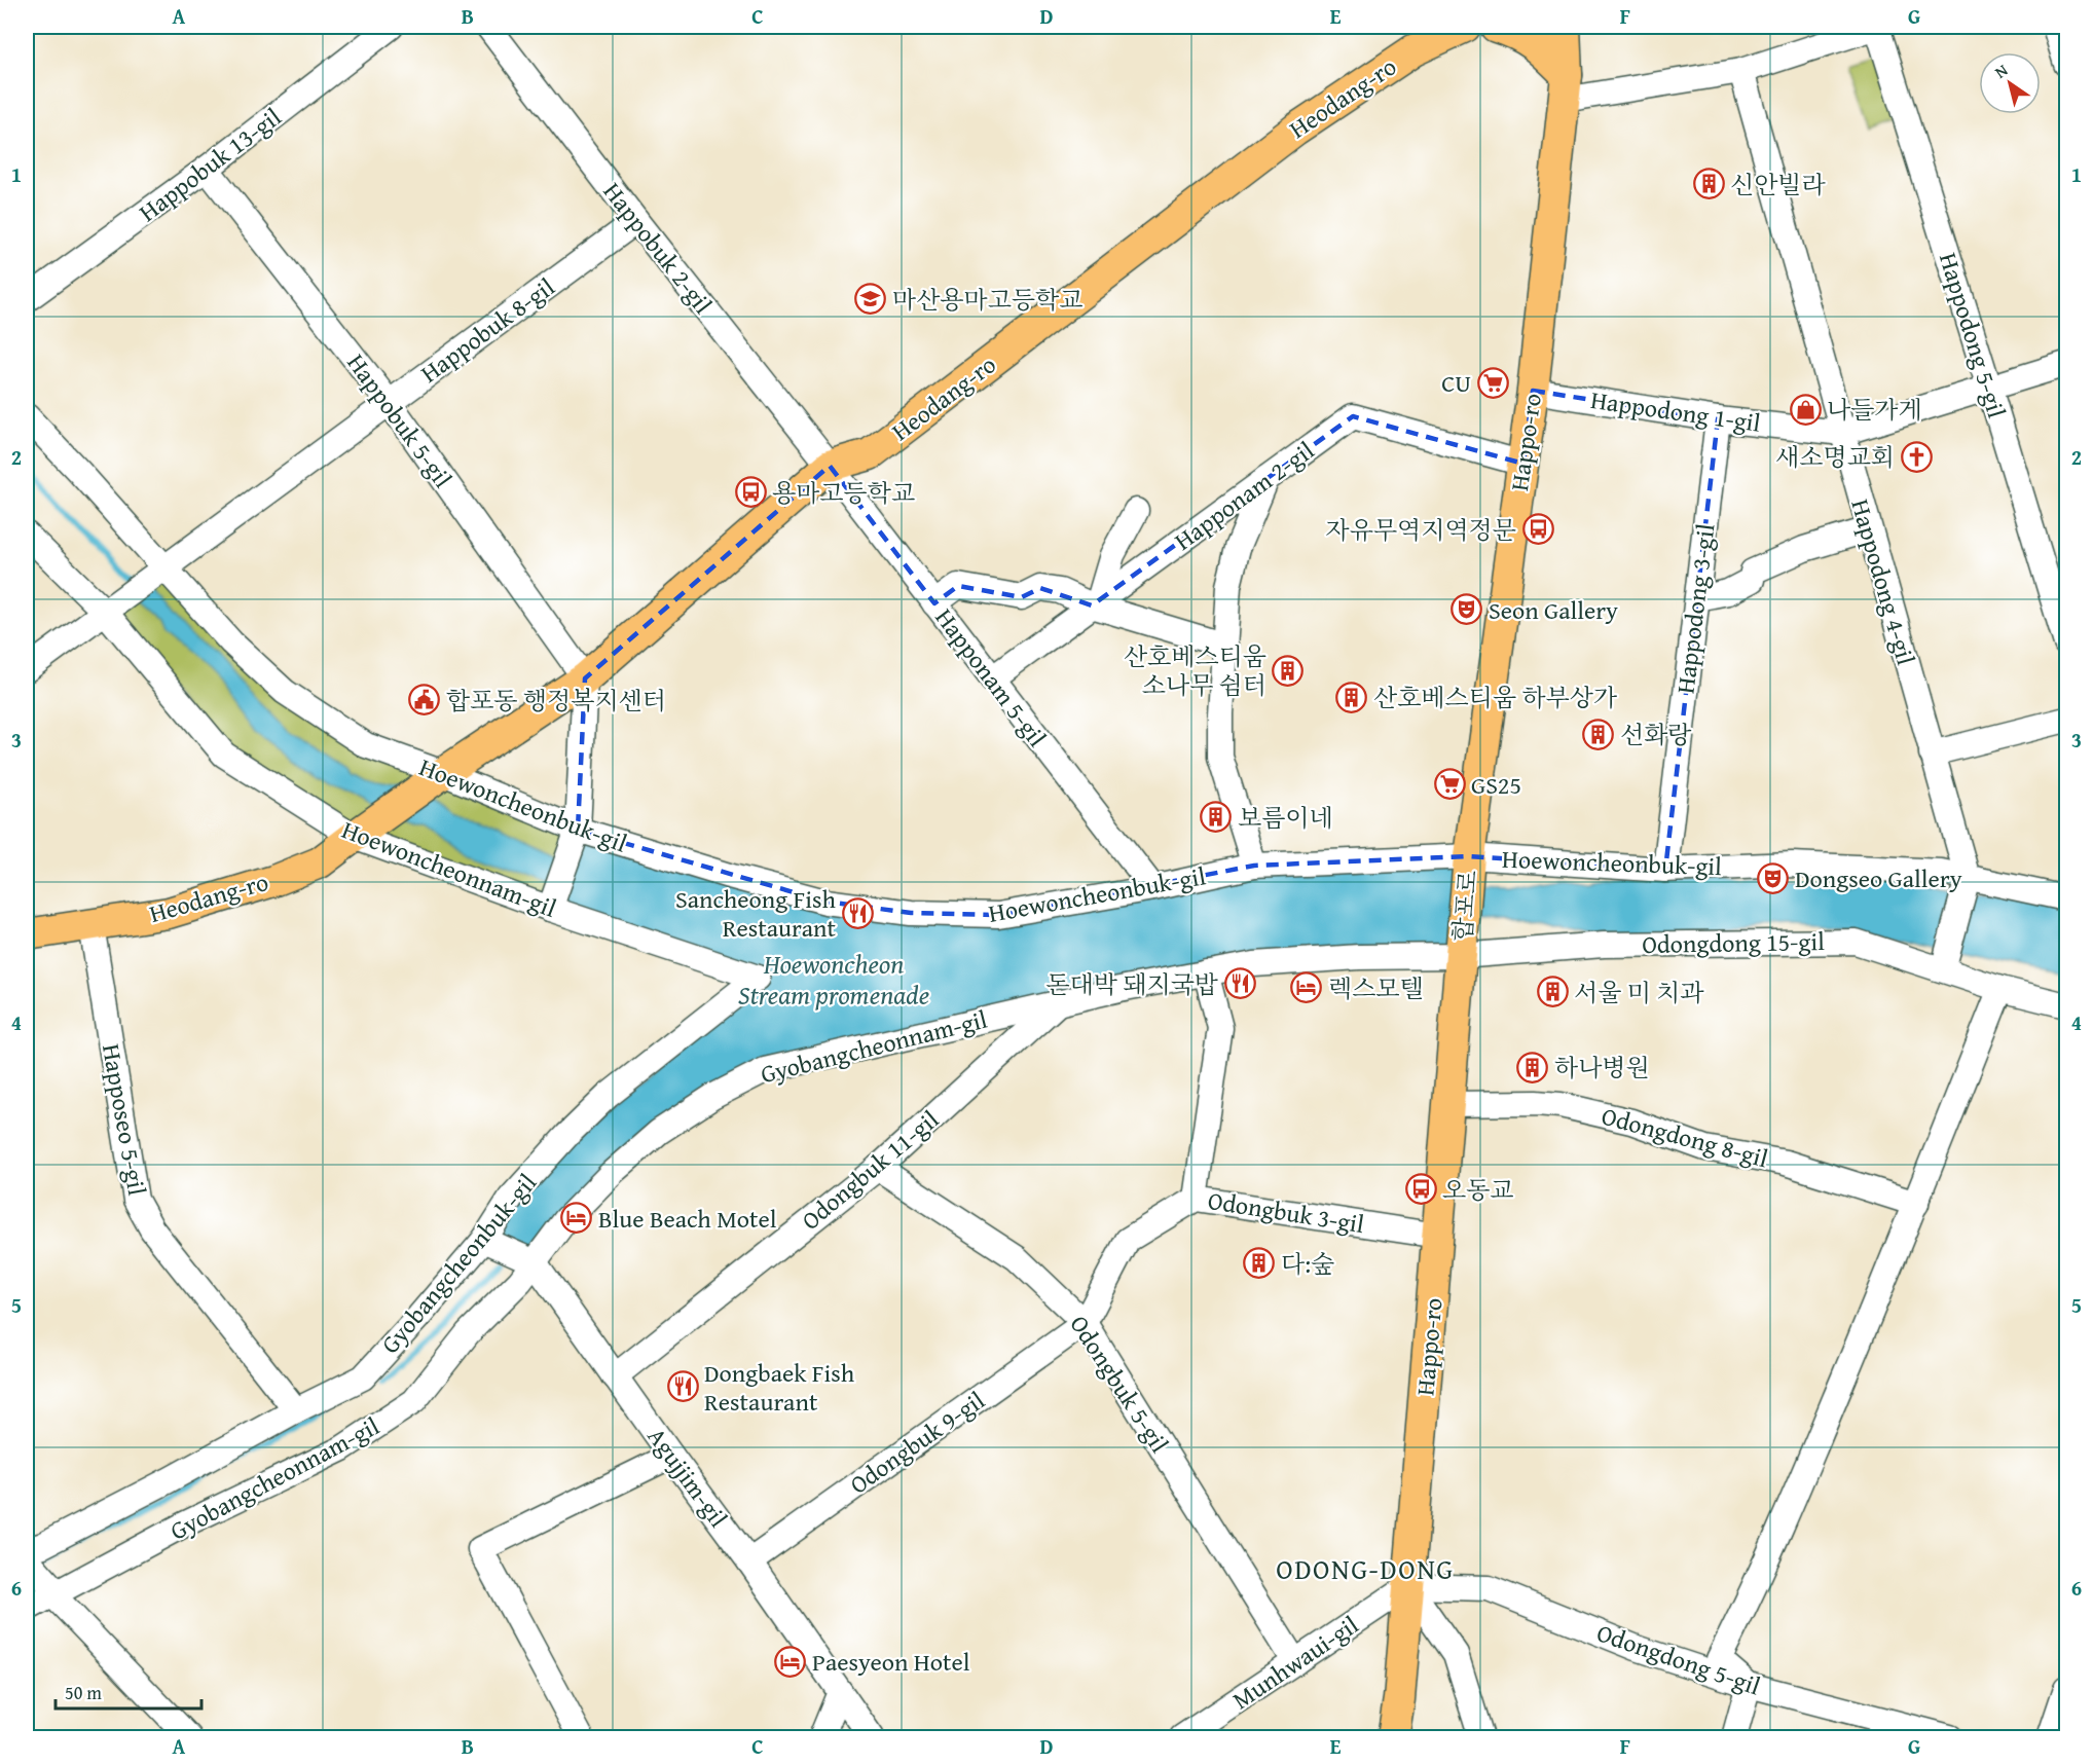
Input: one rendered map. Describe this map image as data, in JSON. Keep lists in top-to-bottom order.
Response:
{
  "streets": {
    "main road": ["Heodang-ro", "Happo-ro", "합포로"],
    "street": [
      "Happobuk 13-gil",
      "Happobuk 2-gil",
      "Happobuk 8-gil",
      "Happodong 5-gil",
      "Happodong 1-gil",
      "Happobuk 5-gil",
      "Happonam 2-gil",
      "Happodong 4-gil",
      "Happodong 3-gil",
      "Happonam 5-gil",
      "Hoewoncheonbuk-gil",
      "Hoewoncheonnam-gil",
      "Odongdong 15-gil",
      "Gyobangcheonnam-gil",
      "Happoseo 5-gil",
      "Odongdong 8-gil",
      "Odongbuk 11-gil",
      "Odongbuk 3-gil",
      "Gyobangcheonbuk-gil",
      "Odongbuk 5-gil",
      "Odongbuk 9-gil",
      "Agujjim-gil",
      "Odongdong 5-gil",
      "Munhwaui-gil"
    ]
  },
  "crossings": [
    ["Heodang-ro", "Happobuk 2-gil"],
    ["Heodang-ro", "Happobuk 5-gil"],
    ["Heodang-ro", "Happonam 5-gil"],
    ["Heodang-ro", "Hoewoncheonbuk-gil"],
    ["Heodang-ro", "Hoewoncheonnam-gil"],
    ["Heodang-ro", "Happoseo 5-gil"],
    ["Happobuk 13-gil", "Happobuk 5-gil"],
    ["Happobuk 2-gil", "Happobuk 8-gil"],
    ["Happobuk 2-gil", "Happonam 5-gil"],
    ["Happobuk 8-gil", "Happobuk 5-gil"],
    ["Happobuk 8-gil", "Hoewoncheonbuk-gil"],
    ["Happobuk 8-gil", "Hoewoncheonnam-gil"],
    ["Happodong 5-gil", "Happodong 1-gil"],
    ["Happodong 1-gil", "Happo-ro"],
    ["Happodong 1-gil", "Happodong 4-gil"],
    ["Happodong 1-gil", "Happodong 3-gil"],
    ["Happo-ro", "Happonam 2-gil"],
    ["Happo-ro", "Hoewoncheonbuk-gil"],
    ["Happo-ro", "합포로"],
    ["Happo-ro", "Odongdong 15-gil"],
    ["Happo-ro", "Gyobangcheonnam-gil"],
    ["Happo-ro", "Odongdong 8-gil"],
    ["Happo-ro", "Odongbuk 3-gil"],
    ["Happo-ro", "Odongdong 5-gil"],
    ["Happo-ro", "Munhwaui-gil"],
    ["Happonam 2-gil", "Happonam 5-gil"],
    ["Happodong 4-gil", "Hoewoncheonbuk-gil"],
    ["Happodong 3-gil", "Hoewoncheonbuk-gil"],
    ["Happonam 5-gil", "Hoewoncheonbuk-gil"],
    ["Hoewoncheonbuk-gil", "합포로"],
    ["Hoewoncheonnam-gil", "Gyobangcheonbuk-gil"],
    ["합포로", "Odongdong 15-gil"],
    ["합포로", "Gyobangcheonnam-gil"],
    ["Odongdong 15-gil", "Gyobangcheonnam-gil"],
    ["Gyobangcheonnam-gil", "Odongbuk 11-gil"],
    ["Gyobangcheonnam-gil", "Agujjim-gil"],
    ["Happoseo 5-gil", "Gyobangcheonbuk-gil"],
    ["Odongbuk 11-gil", "Odongbuk 5-gil"],
    ["Odongbuk 11-gil", "Agujjim-gil"],
    ["Odongbuk 3-gil", "Odongbuk 5-gil"],
    ["Odongbuk 3-gil", "Odongbuk 9-gil"],
    ["Odongbuk 5-gil", "Odongbuk 9-gil"],
    ["Odongbuk 5-gil", "Munhwaui-gil"],
    ["Odongbuk 9-gil", "Agujjim-gil"],
    ["Odongdong 5-gil", "Munhwaui-gil"]
  ],
  "districts": ["ODONG-DONG"],
  "water": ["Hoewoncheon Stream promenade"],
  "places": {
    "building": [
      "신안빌라",
      "산호베스티움 소나무 쉼터",
      "산호베스티움 하부상가",
      "선화랑",
      "보름이네",
      "서울 미 치과",
      "하나병원",
      "다:숲"
    ],
    "school or university": ["마산용마고등학교"],
    "supermarket": ["CU", "GS25"],
    "shop": ["나들가게"],
    "church": ["새소명교회"],
    "bus stop": ["용마고등학교", "자유무역지역정문", "오동교"],
    "theatre": ["Seon Gallery", "Dongseo Gallery"],
    "public building": ["합포동 행정복지센터"],
    "restaurant": ["Sancheong Fish Restaurant", "돈대박 돼지국밥", "Dongbaek Fish Restaurant"],
    "hotel": ["렉스모텔", "Blue Beach Motel", "Paesyeon Hotel"]
  },
  "scale_bar": "50 m",
  "north": "top left",
  "grid": {
    "columns": [
      "A",
      "B",
      "C",
      "D",
      "E",
      "F",
      "G"
    ],
    "rows": [
      "1",
      "2",
      "3",
      "4",
      "5",
      "6"
    ]
  }
}
